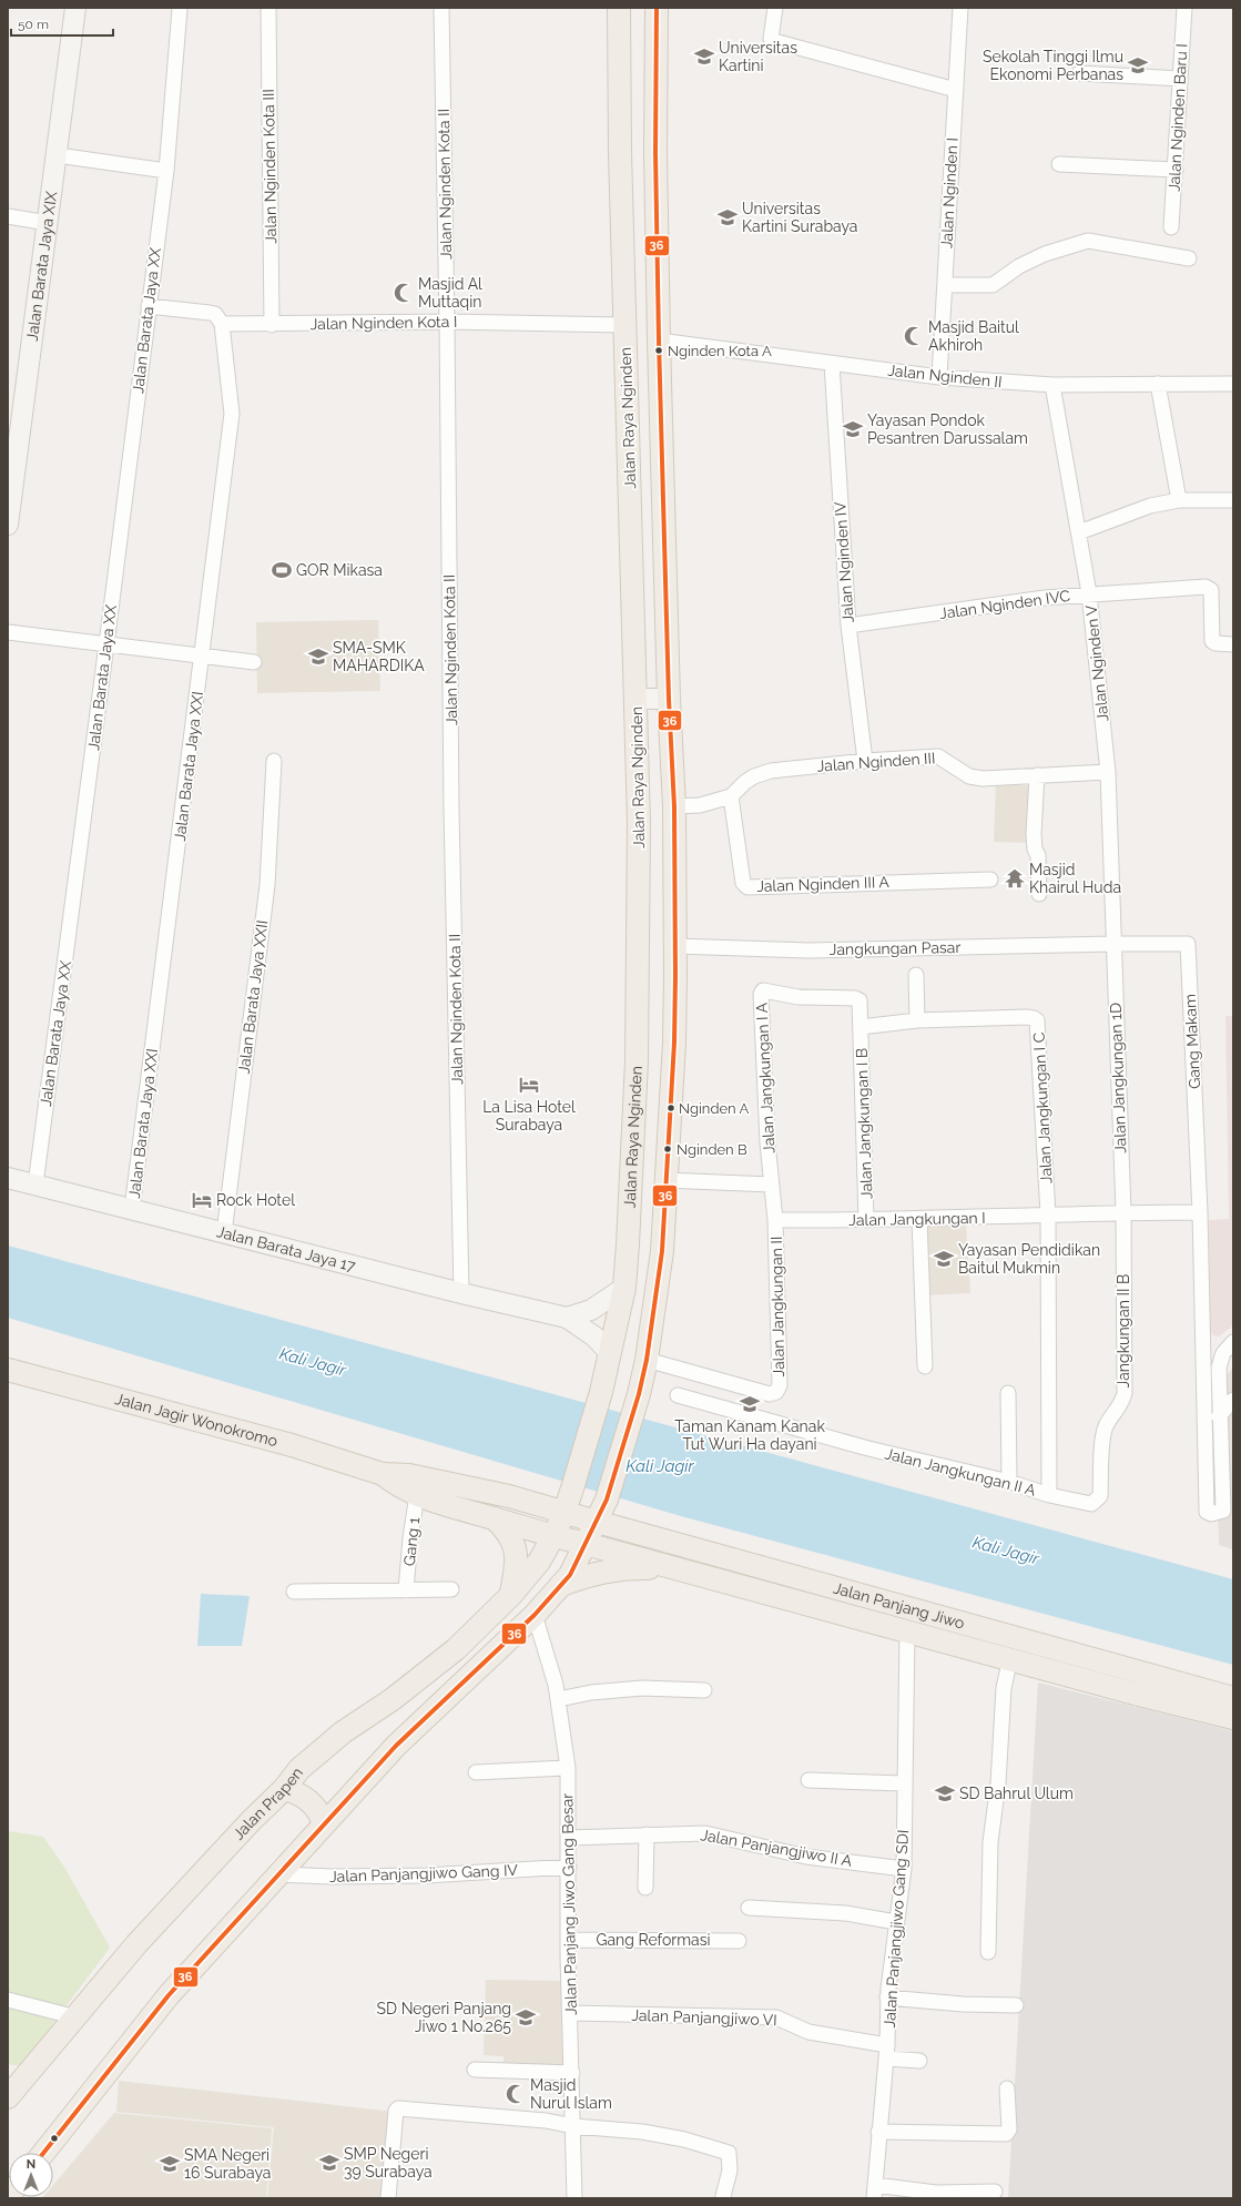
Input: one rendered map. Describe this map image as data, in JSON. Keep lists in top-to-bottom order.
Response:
{
  "streets": {
    "main road": [
      "Jalan Raya Nginden",
      "Jalan Jagir Wonokromo",
      "Jalan Panjang Jiwo",
      "Jalan Prapen"
    ],
    "street": [
      "Jalan Nginden Baru I",
      "Jalan Nginden Kota III",
      "Jalan Nginden Kota II",
      "Jalan Nginden I",
      "Jalan Barata Jaya XIX",
      "Jalan Barata Jaya XX",
      "Jalan Nginden Kota I",
      "Jalan Nginden II",
      "Jalan Nginden IV",
      "Jalan Nginden IVC",
      "Jalan Nginden V",
      "Jalan Nginden III",
      "Jalan Barata Jaya XXI",
      "Jalan Nginden III A",
      "Jangkungan Pasar",
      "Jalan Barata Jaya XXII",
      "Gang Makam",
      "Jalan Jangkungan I A",
      "Jalan Jangkungan 1D",
      "Jalan Jangkungan I C",
      "Jalan Jangkungan I B",
      "Jalan Jangkungan I",
      "Jalan Barata Jaya 17",
      "Jalan Jangkungan II",
      "Jangkungan II B",
      "Jalan Jangkungan II A",
      "Gang 1",
      "Jalan Panjangjiwo II A",
      "Jalan Panjangjiwo Gang IV",
      "Jalan Panjang Jiwo Gang Besar",
      "Jalan Panjangjiwo Gang SDI",
      "Gang Reformasi",
      "Jalan Panjangjiwo VI"
    ]
  },
  "crossings": [
    ["Jalan Nginden Kota III", "Jalan Nginden Kota I"],
    ["Jalan Nginden Kota II", "Jalan Nginden Kota I"],
    ["Jalan Nginden Kota II", "Jalan Barata Jaya 17"],
    ["Jalan Nginden I", "Jalan Nginden II"],
    ["Jalan Barata Jaya XX", "Jalan Barata Jaya 17"],
    ["Jalan Nginden Kota I", "Jalan Raya Nginden"],
    ["Jalan Nginden Kota I", "Jalan Barata Jaya XXI"],
    ["Jalan Nginden II", "Jalan Raya Nginden"],
    ["Jalan Nginden II", "Jalan Nginden IV"],
    ["Jalan Nginden II", "Jalan Nginden V"],
    ["Jalan Raya Nginden", "Jalan Nginden III"],
    ["Jalan Raya Nginden", "Jangkungan Pasar"],
    ["Jalan Raya Nginden", "Jalan Barata Jaya 17"],
    ["Jalan Raya Nginden", "Jalan Jangkungan II"],
    ["Jalan Raya Nginden", "Jalan Jagir Wonokromo"],
    ["Jalan Raya Nginden", "Jalan Panjang Jiwo"],
    ["Jalan Raya Nginden", "Jalan Prapen"],
    ["Jalan Nginden IV", "Jalan Nginden IVC"],
    ["Jalan Nginden IV", "Jalan Nginden III"],
    ["Jalan Nginden IVC", "Jalan Nginden V"],
    ["Jalan Nginden V", "Jalan Nginden III"],
    ["Jalan Nginden V", "Jangkungan Pasar"],
    ["Jalan Nginden V", "Gang Makam"],
    ["Jalan Nginden V", "Jalan Jangkungan 1D"],
    ["Jalan Nginden III", "Jalan Nginden III A"],
    ["Jalan Barata Jaya XXI", "Jalan Barata Jaya 17"],
    ["Jangkungan Pasar", "Gang Makam"],
    ["Jangkungan Pasar", "Jalan Jangkungan 1D"],
    ["Jalan Barata Jaya XXII", "Jalan Barata Jaya 17"],
    ["Gang Makam", "Jalan Jangkungan 1D"],
    ["Gang Makam", "Jalan Jangkungan I"],
    ["Jalan Jangkungan I A", "Jalan Jangkungan I C"],
    ["Jalan Jangkungan I A", "Jalan Jangkungan I B"],
    ["Jalan Jangkungan 1D", "Jalan Jangkungan I"],
    ["Jalan Jangkungan 1D", "Jangkungan II B"],
    ["Jalan Jangkungan I C", "Jalan Jangkungan I B"],
    ["Jalan Jangkungan I C", "Jalan Jangkungan I"],
    ["Jalan Jangkungan I C", "Jalan Jangkungan II A"],
    ["Jalan Jangkungan I B", "Jalan Jangkungan I"],
    ["Jalan Jangkungan I", "Jalan Jangkungan II"],
    ["Jalan Jangkungan I", "Jangkungan II B"],
    ["Jalan Jangkungan I", "Jalan Jangkungan II A"],
    ["Jangkungan II B", "Jalan Jangkungan II A"],
    ["Jalan Jagir Wonokromo", "Gang 1"],
    ["Jalan Jagir Wonokromo", "Jalan Panjang Jiwo"],
    ["Jalan Jagir Wonokromo", "Jalan Prapen"],
    ["Jalan Panjang Jiwo", "Jalan Panjangjiwo Gang SDI"],
    ["Jalan Panjangjiwo II A", "Jalan Panjang Jiwo Gang Besar"],
    ["Jalan Panjangjiwo II A", "Jalan Panjangjiwo Gang SDI"],
    ["Jalan Panjangjiwo Gang IV", "Jalan Panjang Jiwo Gang Besar"],
    ["Jalan Panjang Jiwo Gang Besar", "Gang Reformasi"],
    ["Jalan Panjang Jiwo Gang Besar", "Jalan Panjangjiwo VI"],
    ["Jalan Panjangjiwo Gang SDI", "Jalan Panjangjiwo VI"]
  ],
  "water": ["Kali Jagir"],
  "places": {
    "school or university": [
      "Universitas Kartini",
      "Sekolah Tinggi Ilmu Ekonomi Perbanas",
      "Universitas Kartini Surabaya",
      "Yayasan Pondok Pesantren Darussalam",
      "SMA-SMK MAHARDIKA",
      "Yayasan Pendidikan Baitul Mukmin",
      "Taman Kanam Kanak Tut Wuri Ha dayani",
      "SD Bahrul Ulum",
      "SD Negeri Panjang Jiwo 1 No.265",
      "SMP Negeri 39 Surabaya",
      "SMA Negeri 16 Surabaya"
    ],
    "mosque": ["Masjid Al Muttaqin", "Masjid Baitul Akhiroh", "Masjid Nurul Islam"],
    "other": ["Nginden Kota A", "Nginden A", "Nginden B"],
    "sports": ["GOR Mikasa"],
    "temple": ["Masjid Khairul Huda"],
    "hotel": ["La Lisa Hotel Surabaya", "Rock Hotel"]
  },
  "lines": ["transit line 36"],
  "scale_bar": "50 m",
  "north": "top"
}
